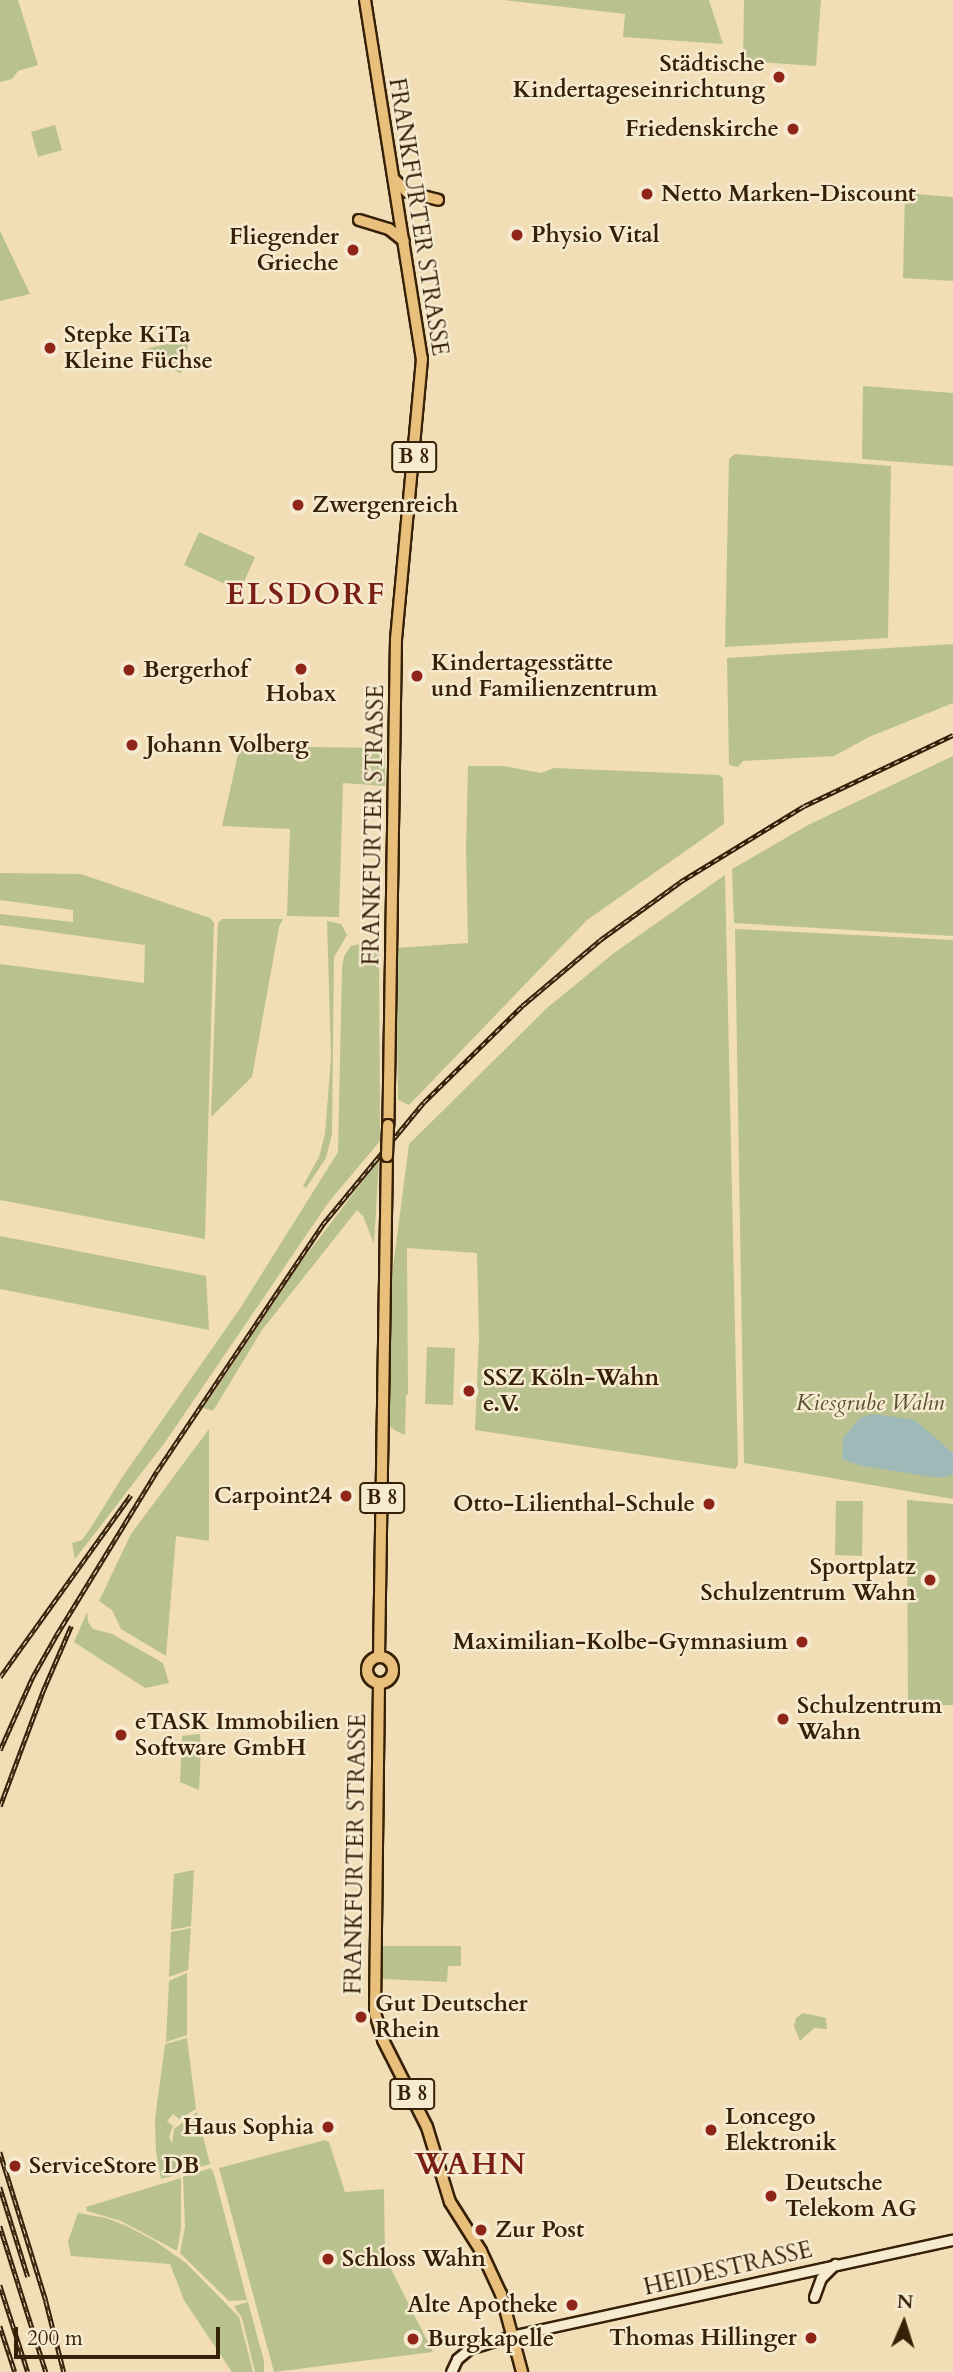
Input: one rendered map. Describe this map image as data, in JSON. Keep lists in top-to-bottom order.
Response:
{
  "streets": {
    "main road": ["FRANKFURTER STRASSE", "B 8", "HEIDESTRASSE"]
  },
  "crossings": [
    ["FRANKFURTER STRASSE", "B 8"],
    ["FRANKFURTER STRASSE", "HEIDESTRASSE"]
  ],
  "districts": ["ELSDORF", "WAHN"],
  "parks": ["Kiesgrube Wahn"],
  "places": [
    "Städtische Kindertageseinrichtung",
    "Friedenskirche",
    "Netto Marken-Discount",
    "Physio Vital",
    "Fliegender Grieche",
    "Stepke KiTa Kleine Füchse",
    "Zwergenreich",
    "Hobax",
    "Bergerhof",
    "Kindertagesstätte und Familienzentrum",
    "Johann Volberg",
    "SSZ Köln-Wahn e.V.",
    "Carpoint24",
    "Otto-Lilienthal-Schule",
    "Sportplatz Schulzentrum Wahn",
    "Maximilian-Kolbe-Gymnasium",
    "Schulzentrum Wahn",
    "eTASK Immobilien Software GmbH",
    "Gut Deutscher Rhein",
    "Haus Sophia",
    "Loncego Elektronik",
    "ServiceStore DB",
    "Deutsche Telekom AG",
    "Zur Post",
    "Schloss Wahn",
    "Alte Apotheke",
    "Thomas Hillinger",
    "Burgkapelle"
  ],
  "scale_bar": "200 m",
  "north": "top"
}
